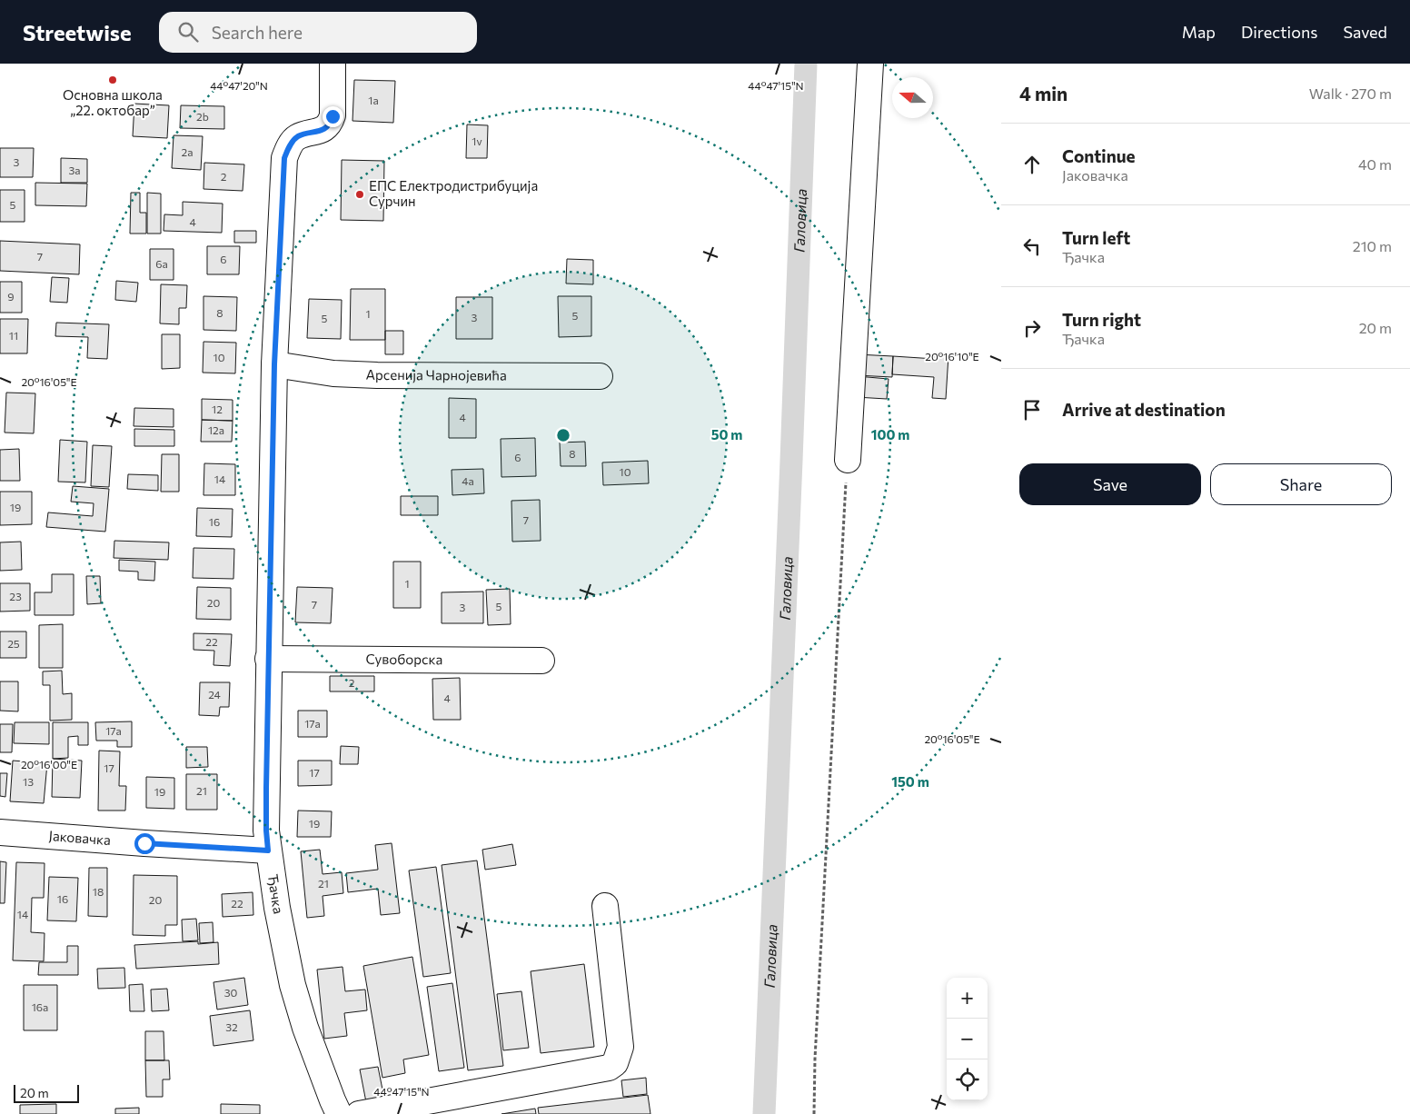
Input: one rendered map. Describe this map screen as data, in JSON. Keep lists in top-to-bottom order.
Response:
{
  "streets": {
    "street": [
      "Арсенија Чарнојевића",
      "Сувоборска",
      "Јаковачка",
      "Ђачка"
    ]
  },
  "crossings": [
    ["Арсенија Чарнојевића", "Ђачка"],
    ["Сувоборска", "Ђачка"],
    ["Јаковачка", "Ђачка"]
  ],
  "water": ["Галовица"],
  "places": ["Основна школа „22. октобар”", "ЕПС Електродистрибуција Сурчин"],
  "house_numbers": [
    "1a",
    "2b",
    "1v",
    "2a",
    "3",
    "3a",
    "2",
    "5",
    "4",
    "7",
    "6",
    "6a",
    "9",
    "8",
    "1",
    "5",
    "3",
    "5",
    "11",
    "10",
    "12",
    "4",
    "12a",
    "8",
    "6",
    "10",
    "14",
    "4a",
    "19",
    "7",
    "16",
    "1",
    "23",
    "20",
    "7",
    "5",
    "3",
    "22",
    "25",
    "2",
    "24",
    "4",
    "17a",
    "17a",
    "17",
    "17",
    "13",
    "21",
    "19",
    "19",
    "21",
    "18",
    "16",
    "20",
    "22",
    "14",
    "30",
    "16a",
    "32"
  ],
  "scale_bar": "20 m",
  "north": "left",
  "page": {
    "header": "Streetwise",
    "search": "Search here",
    "nav": ["Map", "Directions", "Saved"],
    "heading": ["4 min", "Walk · 270 m"],
    "list": [
      ["Continue", "Јаковачка", "40 m"],
      ["Turn left", "Ђачка", "210 m"],
      ["Turn right", "Ђачка", "20 m"],
      "Arrive at destination"
    ],
    "buttons": ["Save", "Share"],
    "map_buttons": ["+", "−"],
    "scale": "20 m"
  },
  "coordinates": [
    "44°47'20\"N",
    "44°47'15\"N",
    "20°16'10\"E",
    "20°16'05\"E",
    "20°16'00\"E"
  ],
  "rings": ["50 m", "100 m", "150 m"]
}
